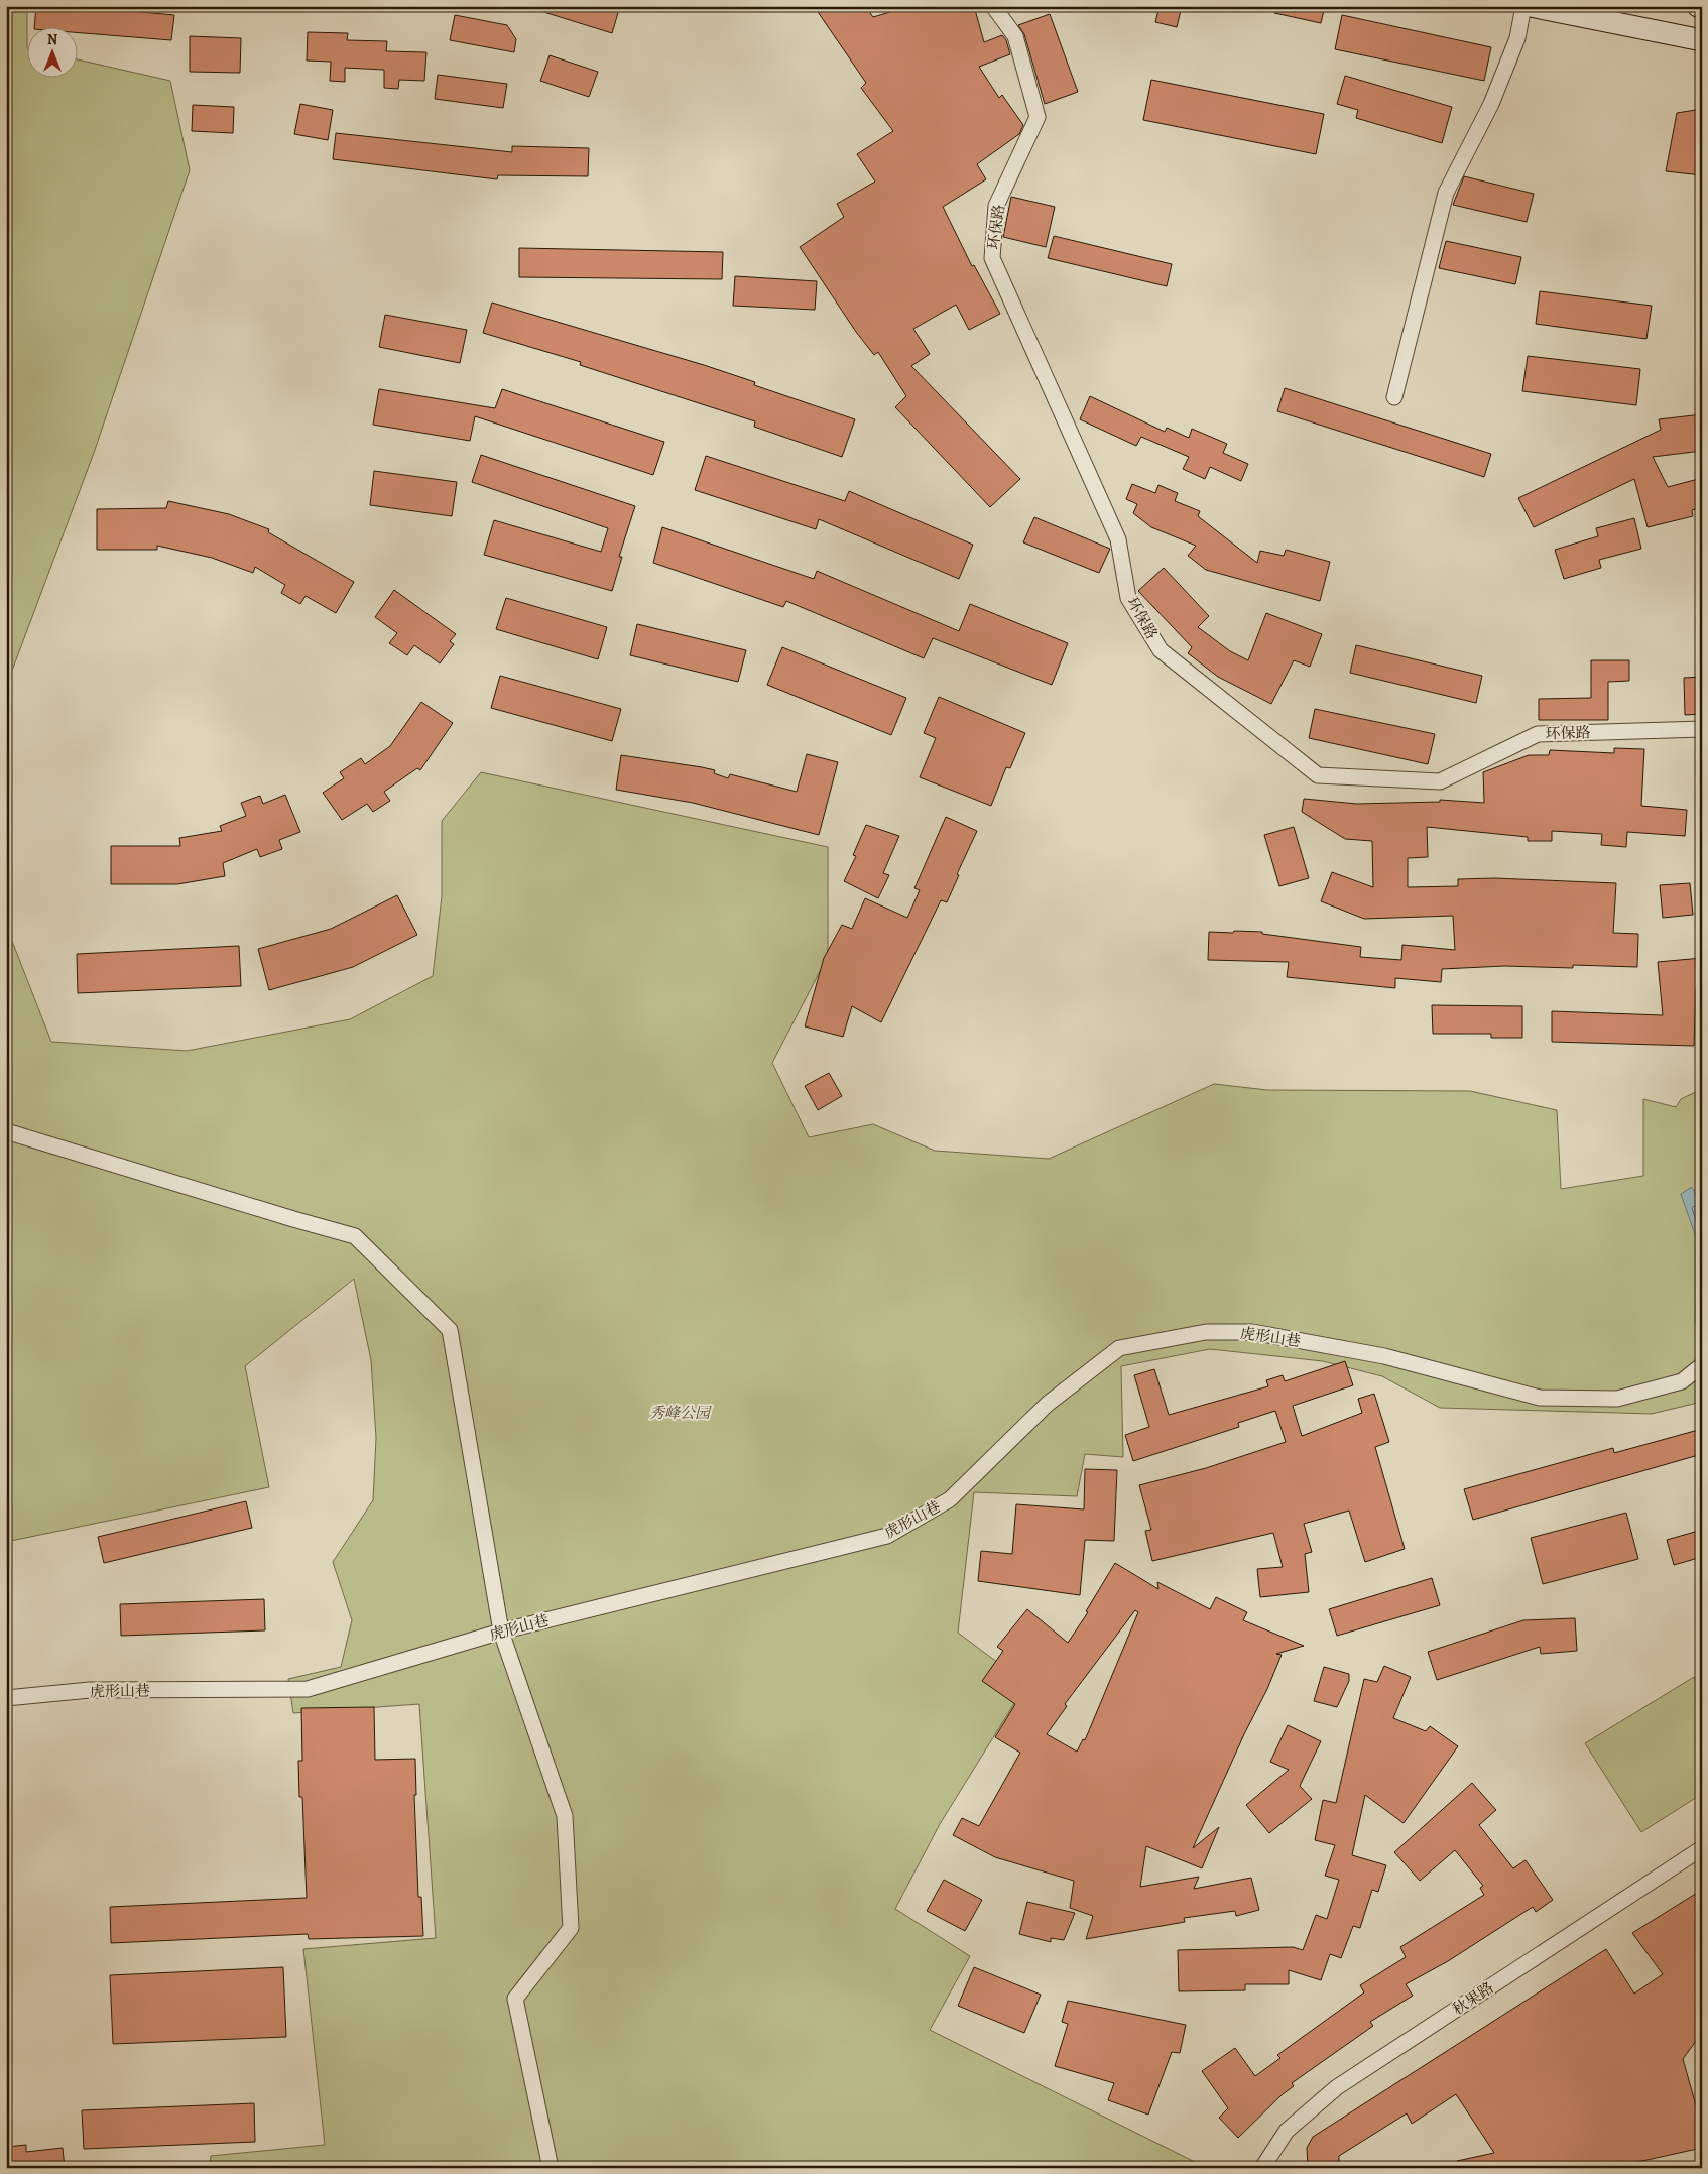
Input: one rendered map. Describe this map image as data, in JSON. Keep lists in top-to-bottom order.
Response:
{
  "streets": {
    "street": ["环保路", "虎形山巷", "秋果路"]
  },
  "parks": ["秀峰公园"],
  "north": "top"
}
